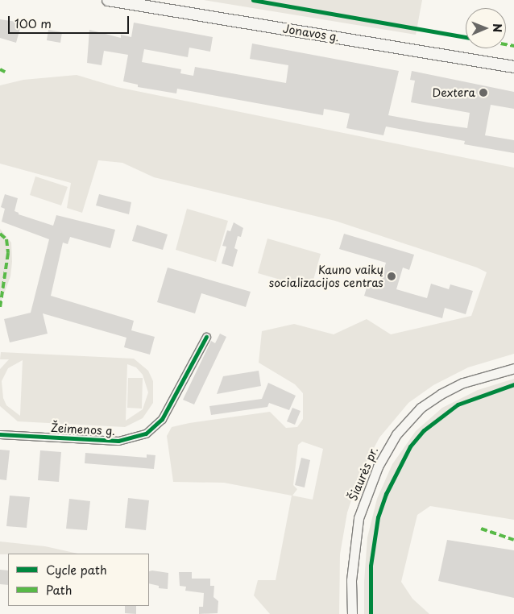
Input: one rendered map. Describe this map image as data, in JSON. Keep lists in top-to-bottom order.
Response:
{
  "streets": {
    "main road": ["Jonavos g.", "Šiaurės pr."],
    "street": ["Žeimenos g."]
  },
  "places": ["Dextera", "Kauno vaikų socializacijos centras"],
  "legend": ["Cycle path", "Path"],
  "scale_bar": "100 m",
  "north": "right"
}
